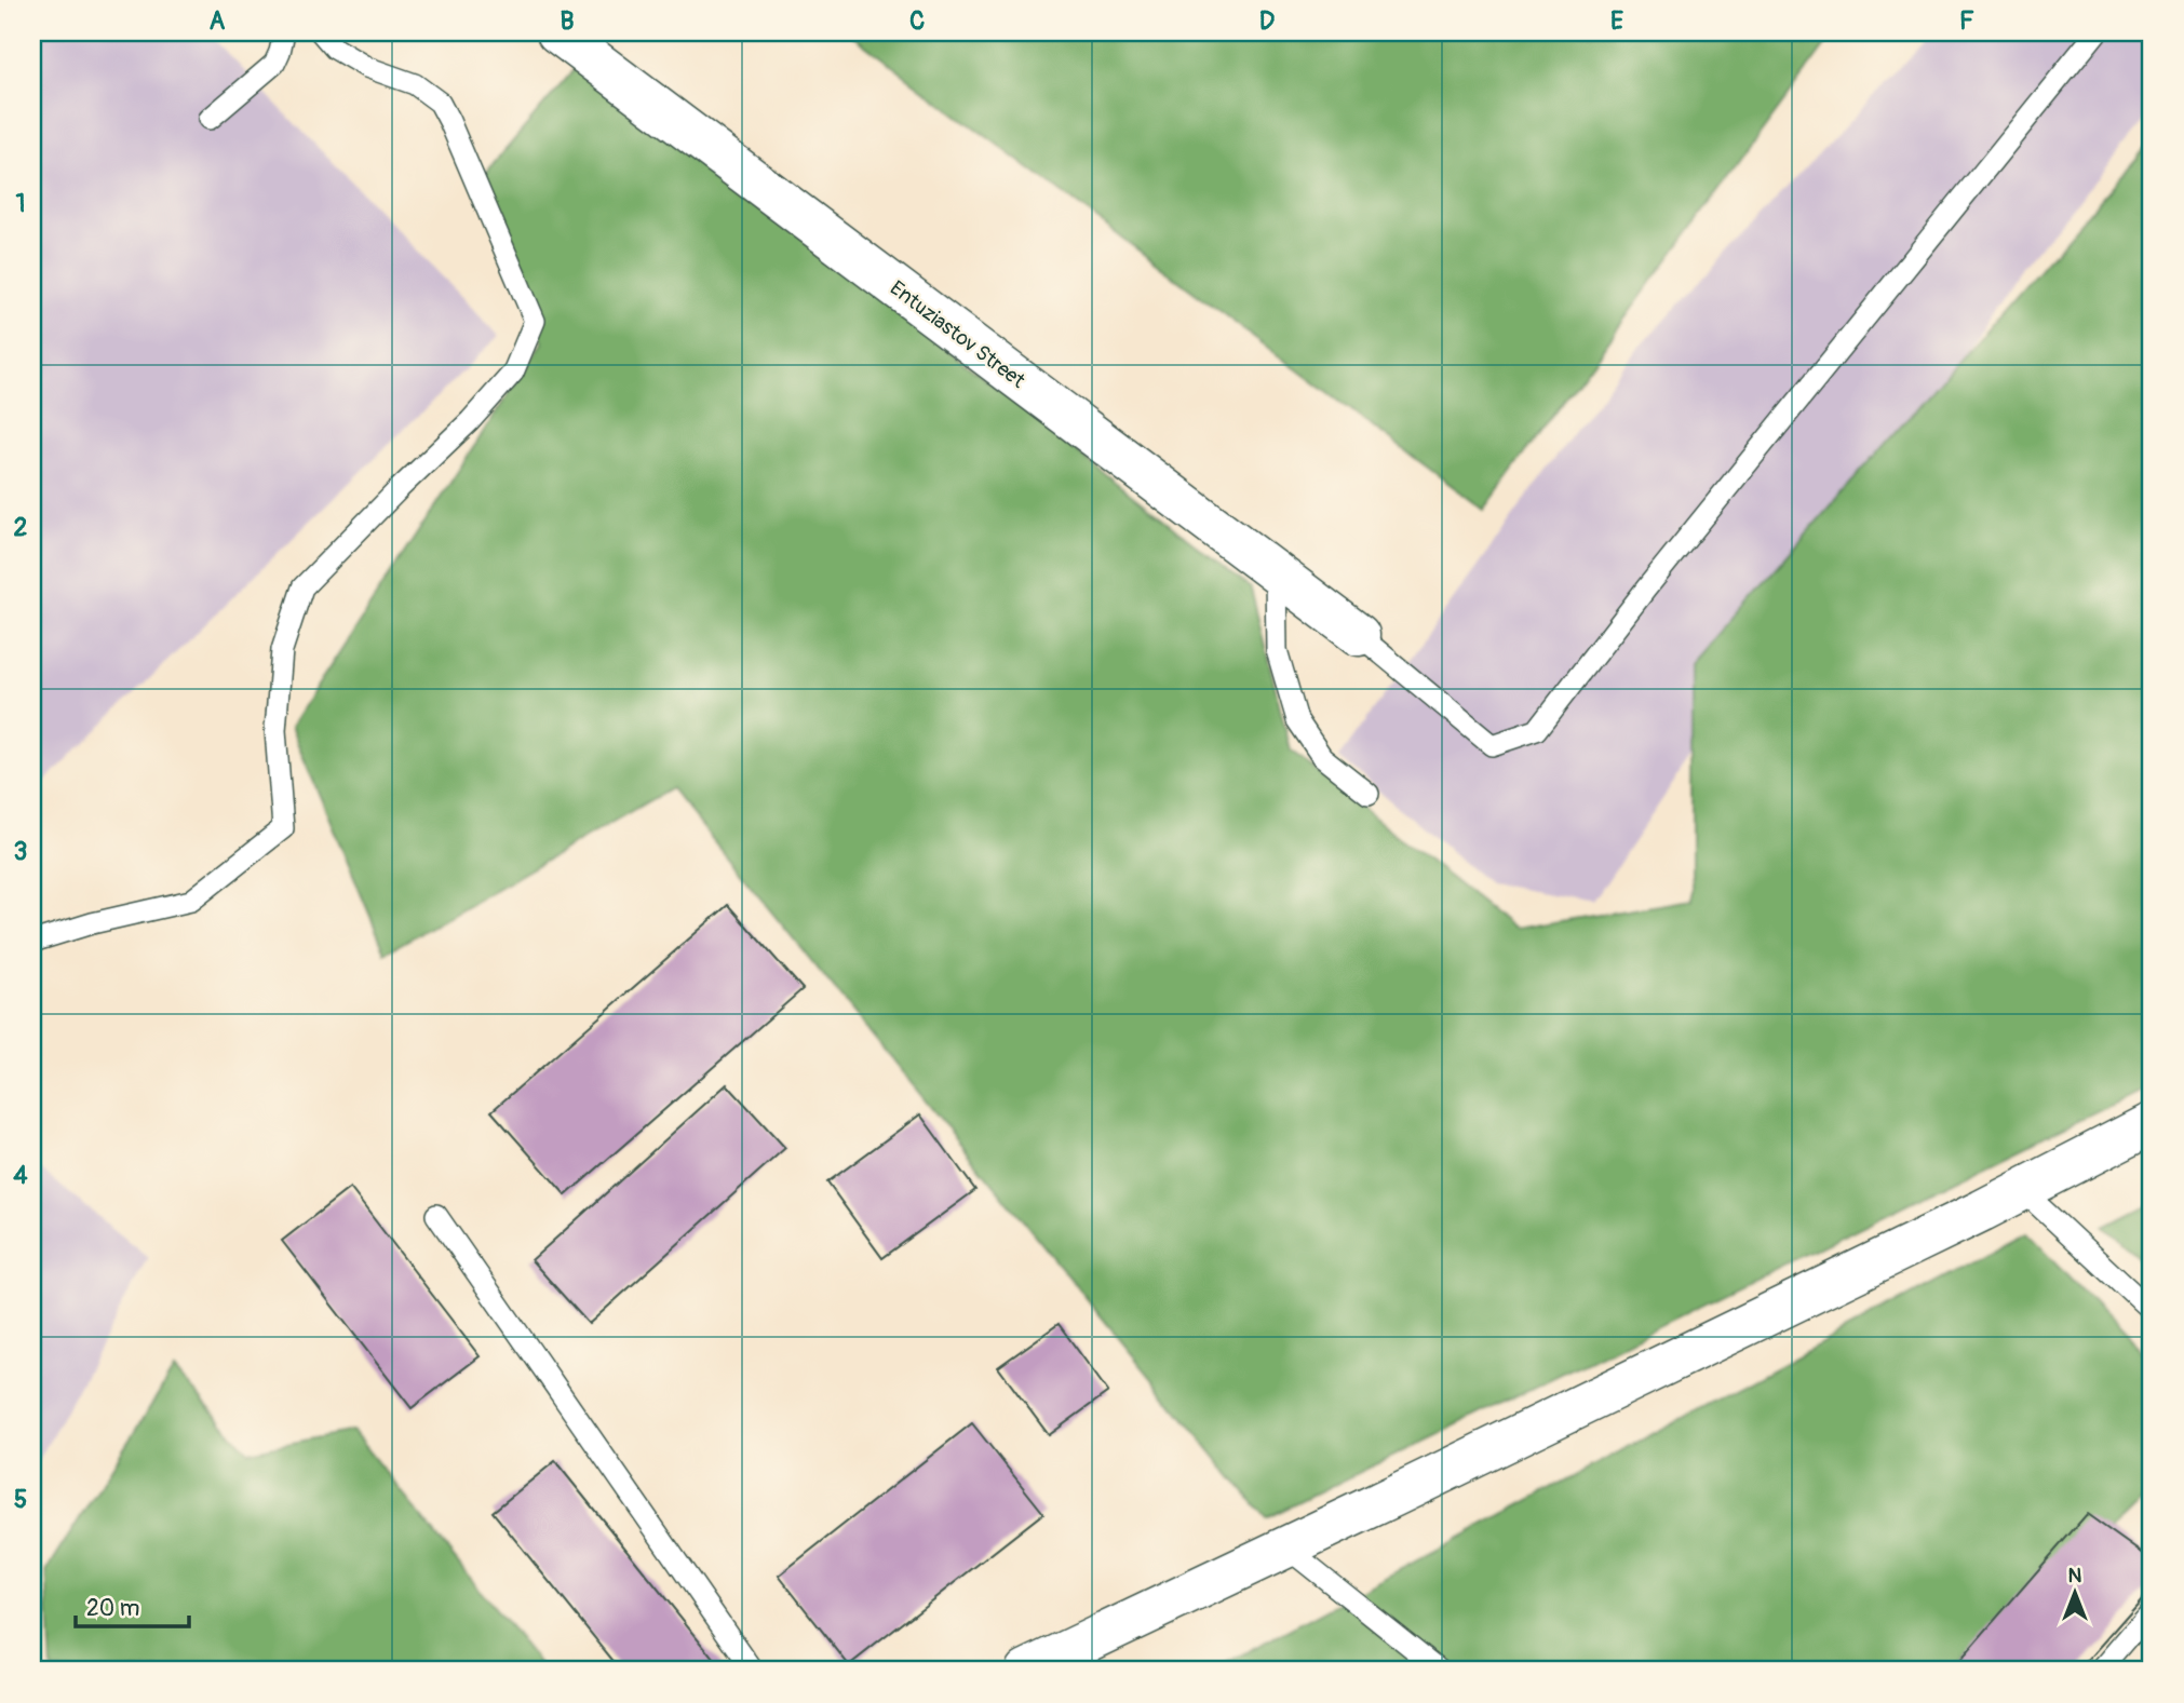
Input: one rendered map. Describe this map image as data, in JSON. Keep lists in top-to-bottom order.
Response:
{
  "streets": {
    "street": ["Entuziastov Street"]
  },
  "scale_bar": "20 m",
  "north": "top",
  "grid": {
    "columns": [
      "A",
      "B",
      "C",
      "D",
      "E",
      "F"
    ],
    "rows": [
      "1",
      "2",
      "3",
      "4",
      "5"
    ]
  }
}
